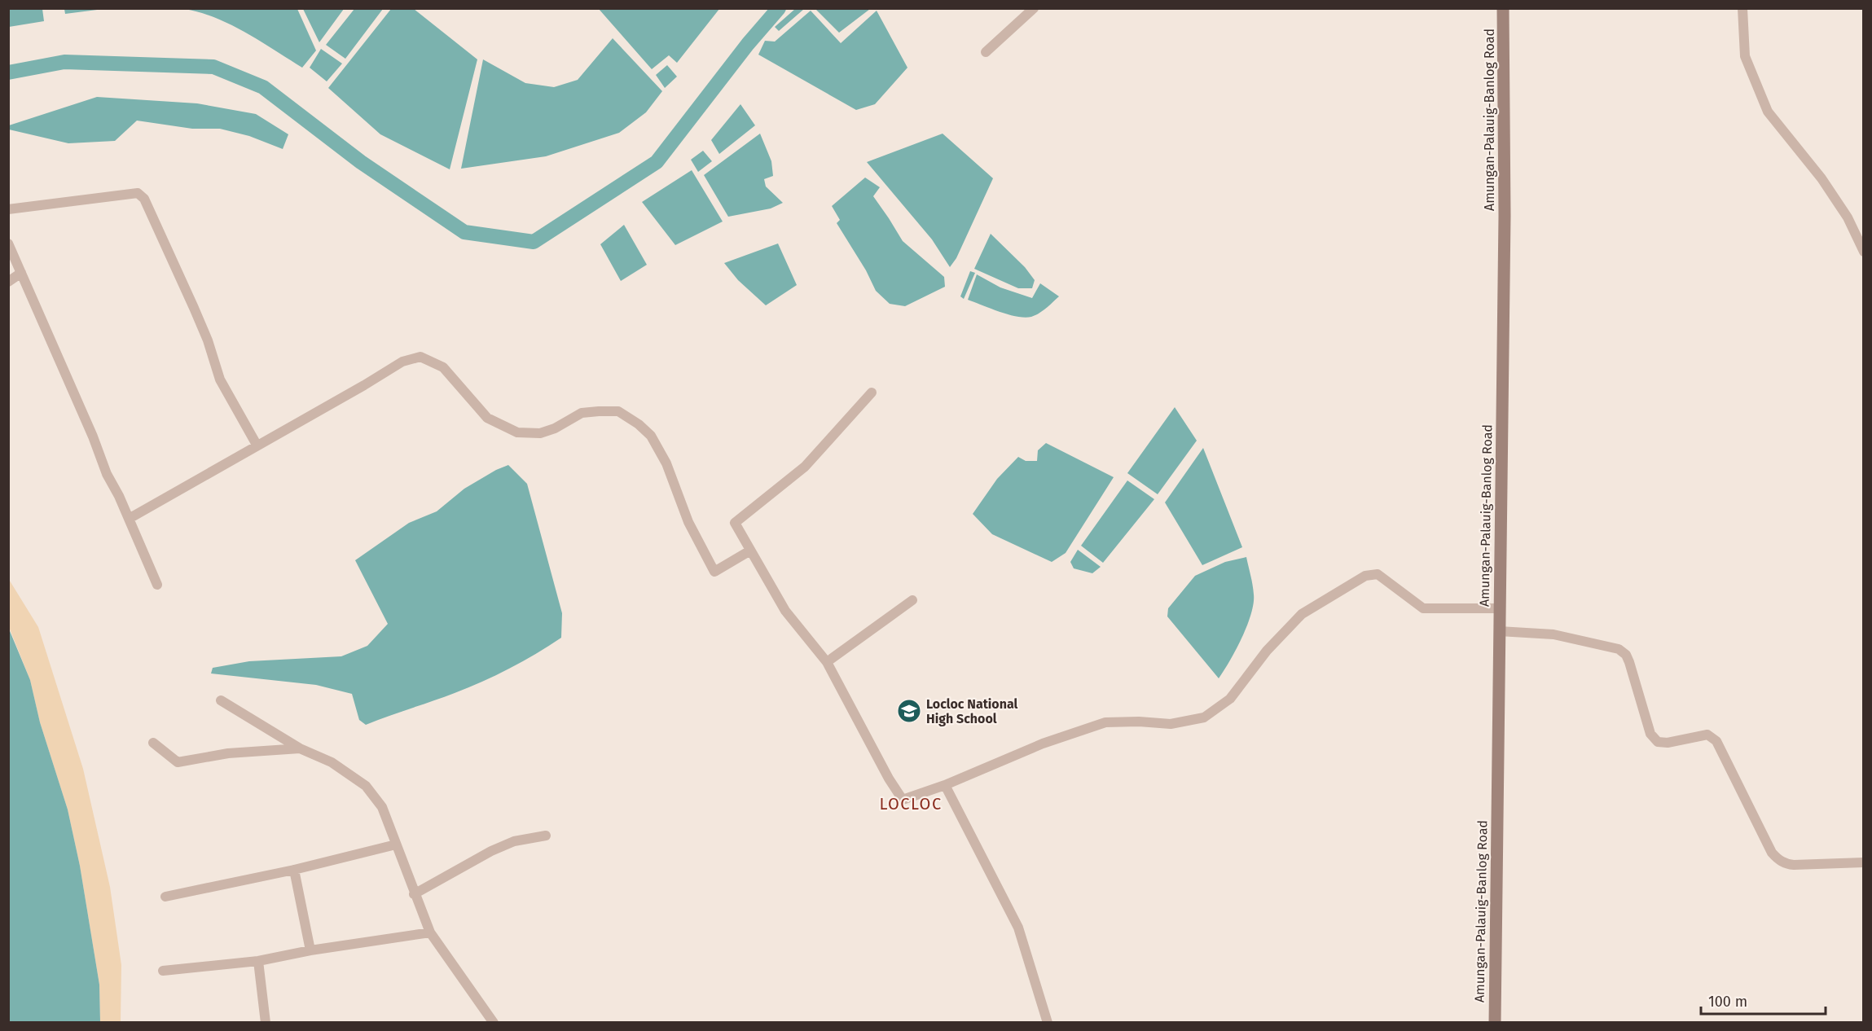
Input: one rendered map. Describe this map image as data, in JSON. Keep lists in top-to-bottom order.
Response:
{
  "streets": {
    "main road": ["Amungan-Palauig-Banlog Road"]
  },
  "districts": ["LOCLOC"],
  "places": {
    "school or university": ["Locloc National High School"]
  },
  "scale_bar": "100 m"
}
